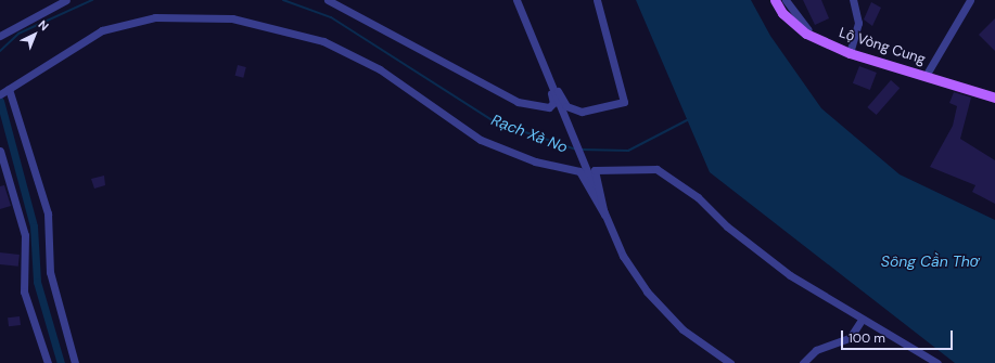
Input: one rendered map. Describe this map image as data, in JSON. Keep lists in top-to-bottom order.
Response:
{
  "streets": {
    "main road": ["Lộ Vòng Cung"]
  },
  "water": ["Rạch Xà No", "Sông Cần Thơ"],
  "scale_bar": "100 m",
  "north": "top right"
}
